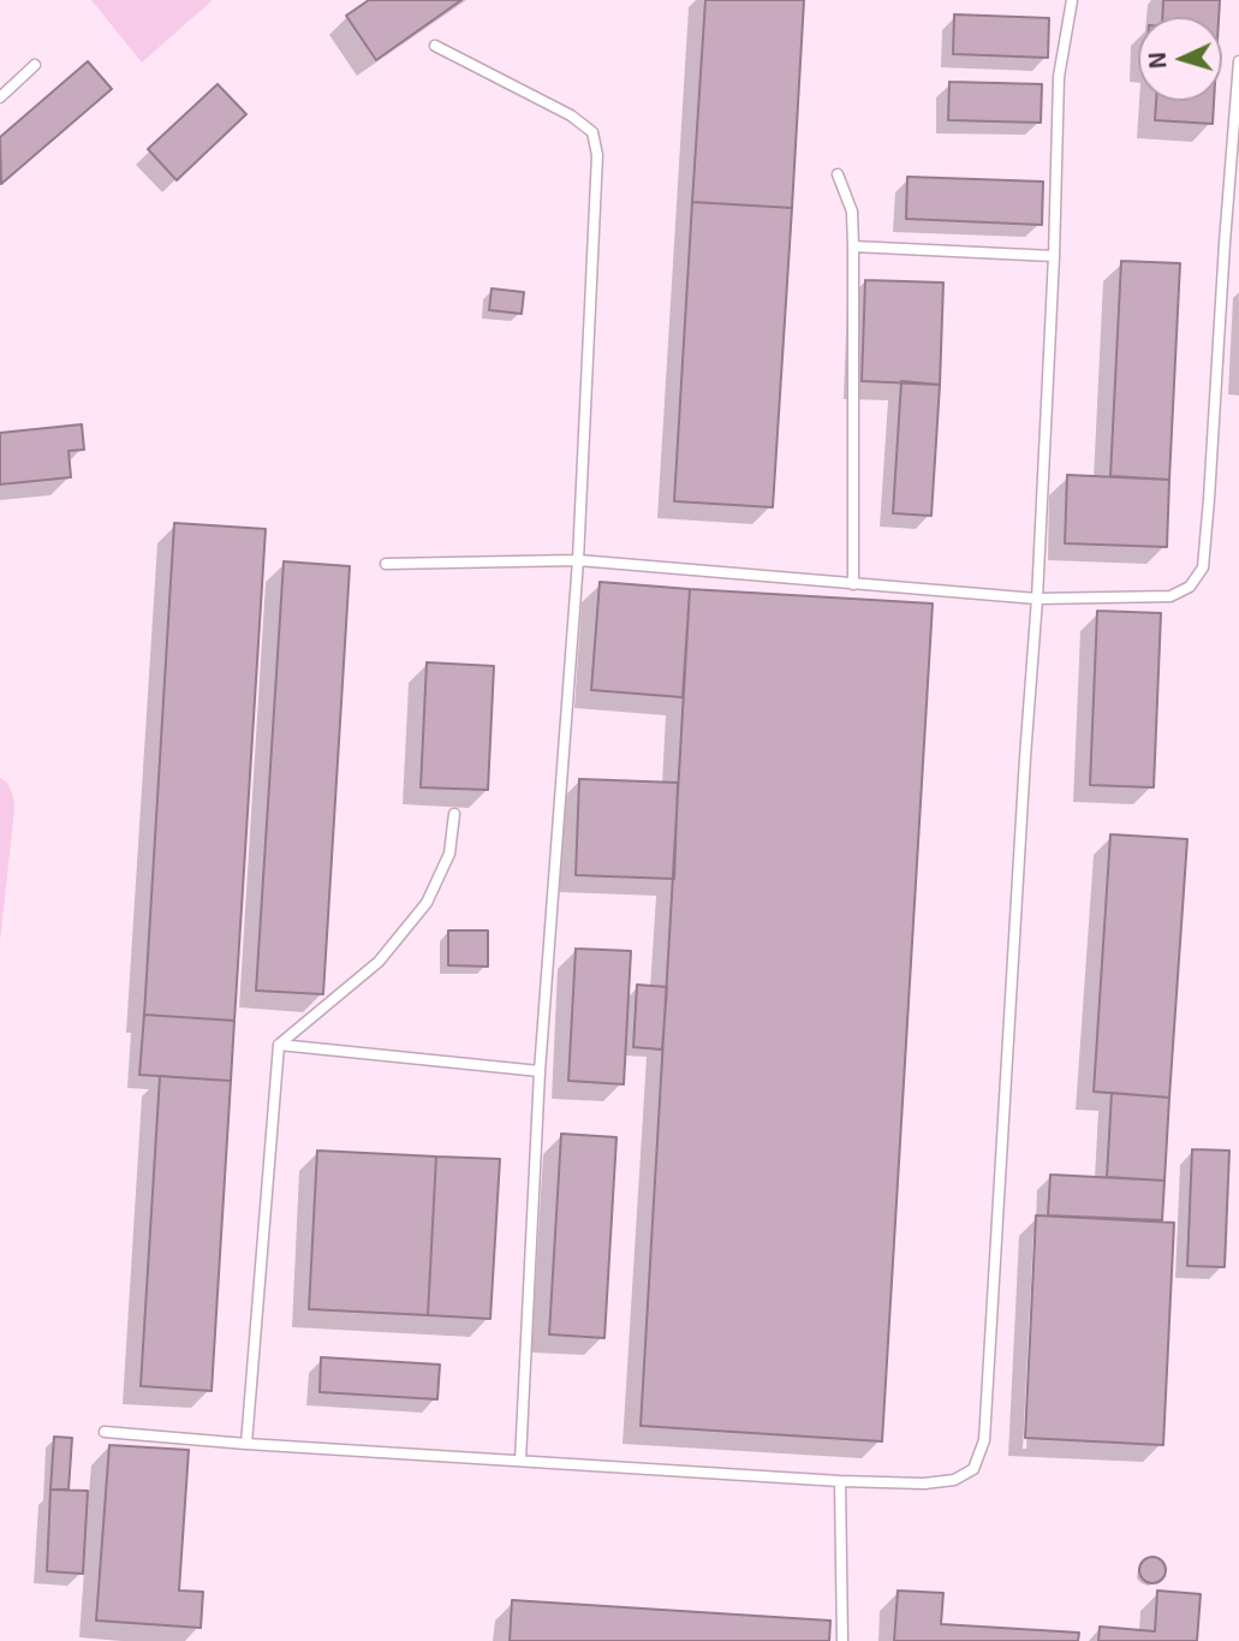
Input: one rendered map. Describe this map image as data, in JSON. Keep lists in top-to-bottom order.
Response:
{
  "north": "left"
}
